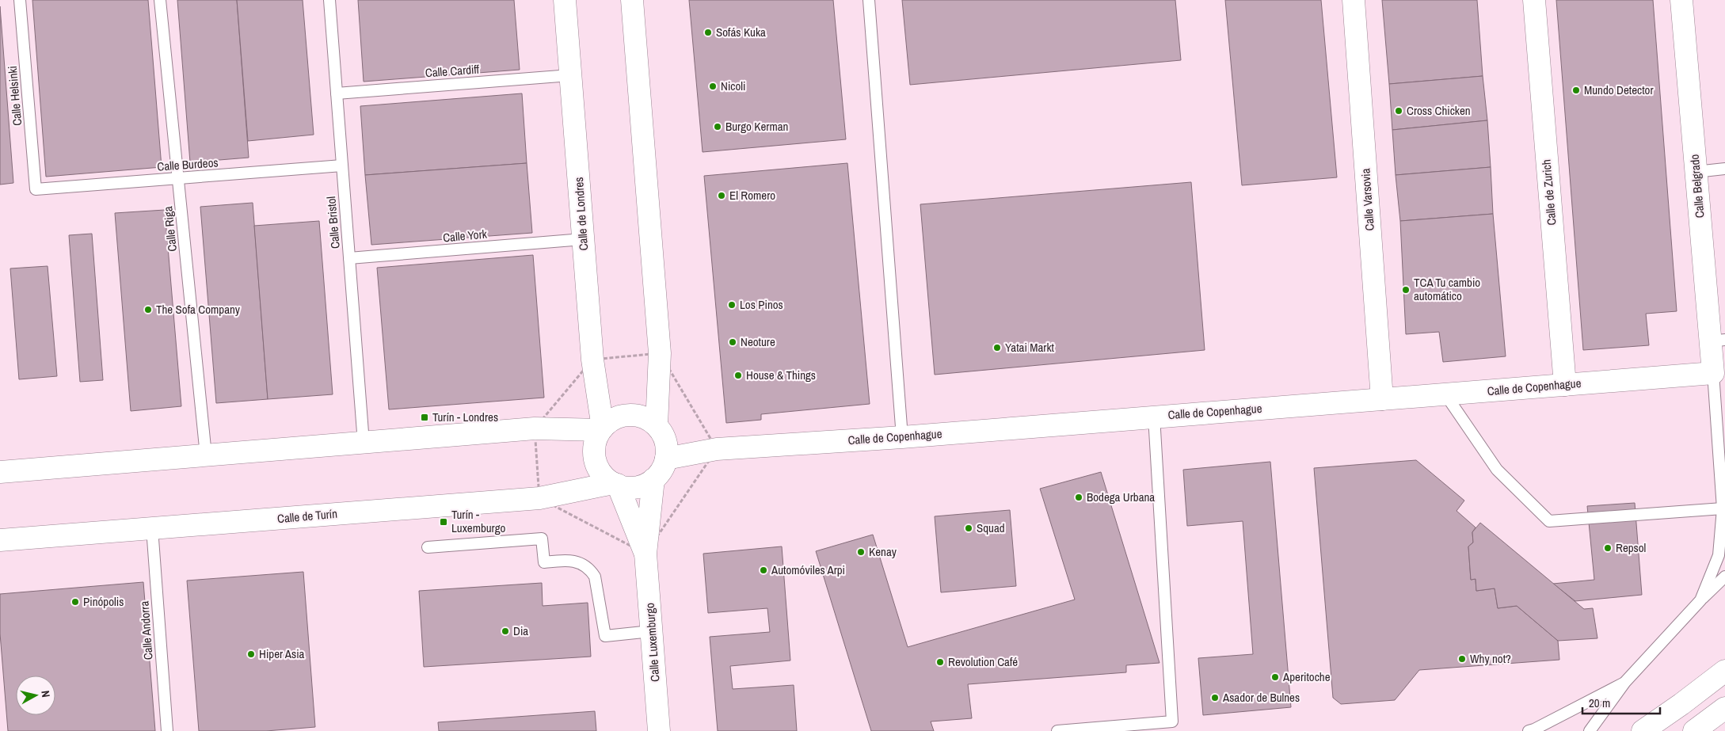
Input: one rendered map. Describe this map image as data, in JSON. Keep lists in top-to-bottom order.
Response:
{
  "streets": {
    "street": [
      "Calle Belgrado",
      "Calle de Zurich",
      "Calle Varsovia",
      "Calle de Londres",
      "Calle de Copenhague",
      "Calle de Turín",
      "Calle Luxemburgo"
    ],
    "lane": [
      "Calle Cardiff",
      "Calle Helsinki",
      "Calle Burdeos",
      "Calle Bristol",
      "Calle Riga",
      "Calle York",
      "Calle Andorra"
    ]
  },
  "crossings": [
    ["Calle Cardiff", "Calle de Londres"],
    ["Calle Cardiff", "Calle Bristol"],
    ["Calle Helsinki", "Calle Burdeos"],
    ["Calle Burdeos", "Calle Bristol"],
    ["Calle Burdeos", "Calle Riga"],
    ["Calle Belgrado", "Calle de Copenhague"],
    ["Calle de Zurich", "Calle de Copenhague"],
    ["Calle Varsovia", "Calle de Copenhague"],
    ["Calle de Londres", "Calle York"],
    ["Calle de Londres", "Calle de Copenhague"],
    ["Calle de Londres", "Calle de Turín"],
    ["Calle de Londres", "Calle Luxemburgo"],
    ["Calle Bristol", "Calle York"],
    ["Calle de Copenhague", "Calle de Turín"],
    ["Calle de Copenhague", "Calle Luxemburgo"],
    ["Calle de Turín", "Calle Andorra"],
    ["Calle de Turín", "Calle Luxemburgo"]
  ],
  "places": {
    "other": [
      "Sofás Kuka",
      "Nicoli",
      "Mundo Detector",
      "Cross Chicken",
      "Burgo Kerman",
      "El Romero",
      "TCA Tu cambio automático",
      "Los Pinos",
      "The Sofa Company",
      "Neoture",
      "Yatai Markt",
      "House & Things",
      "Bodega Urbana",
      "Squad",
      "Repsol",
      "Kenay",
      "Automóviles Arpi",
      "Pinópolis",
      "Dia",
      "Hiper Asia",
      "Why not?",
      "Revolution Café",
      "Aperitoche",
      "Asador de Bulnes"
    ],
    "transit": ["Turín - Londres", "Turín - Luxemburgo"]
  },
  "scale_bar": "20 m",
  "north": "right"
}
